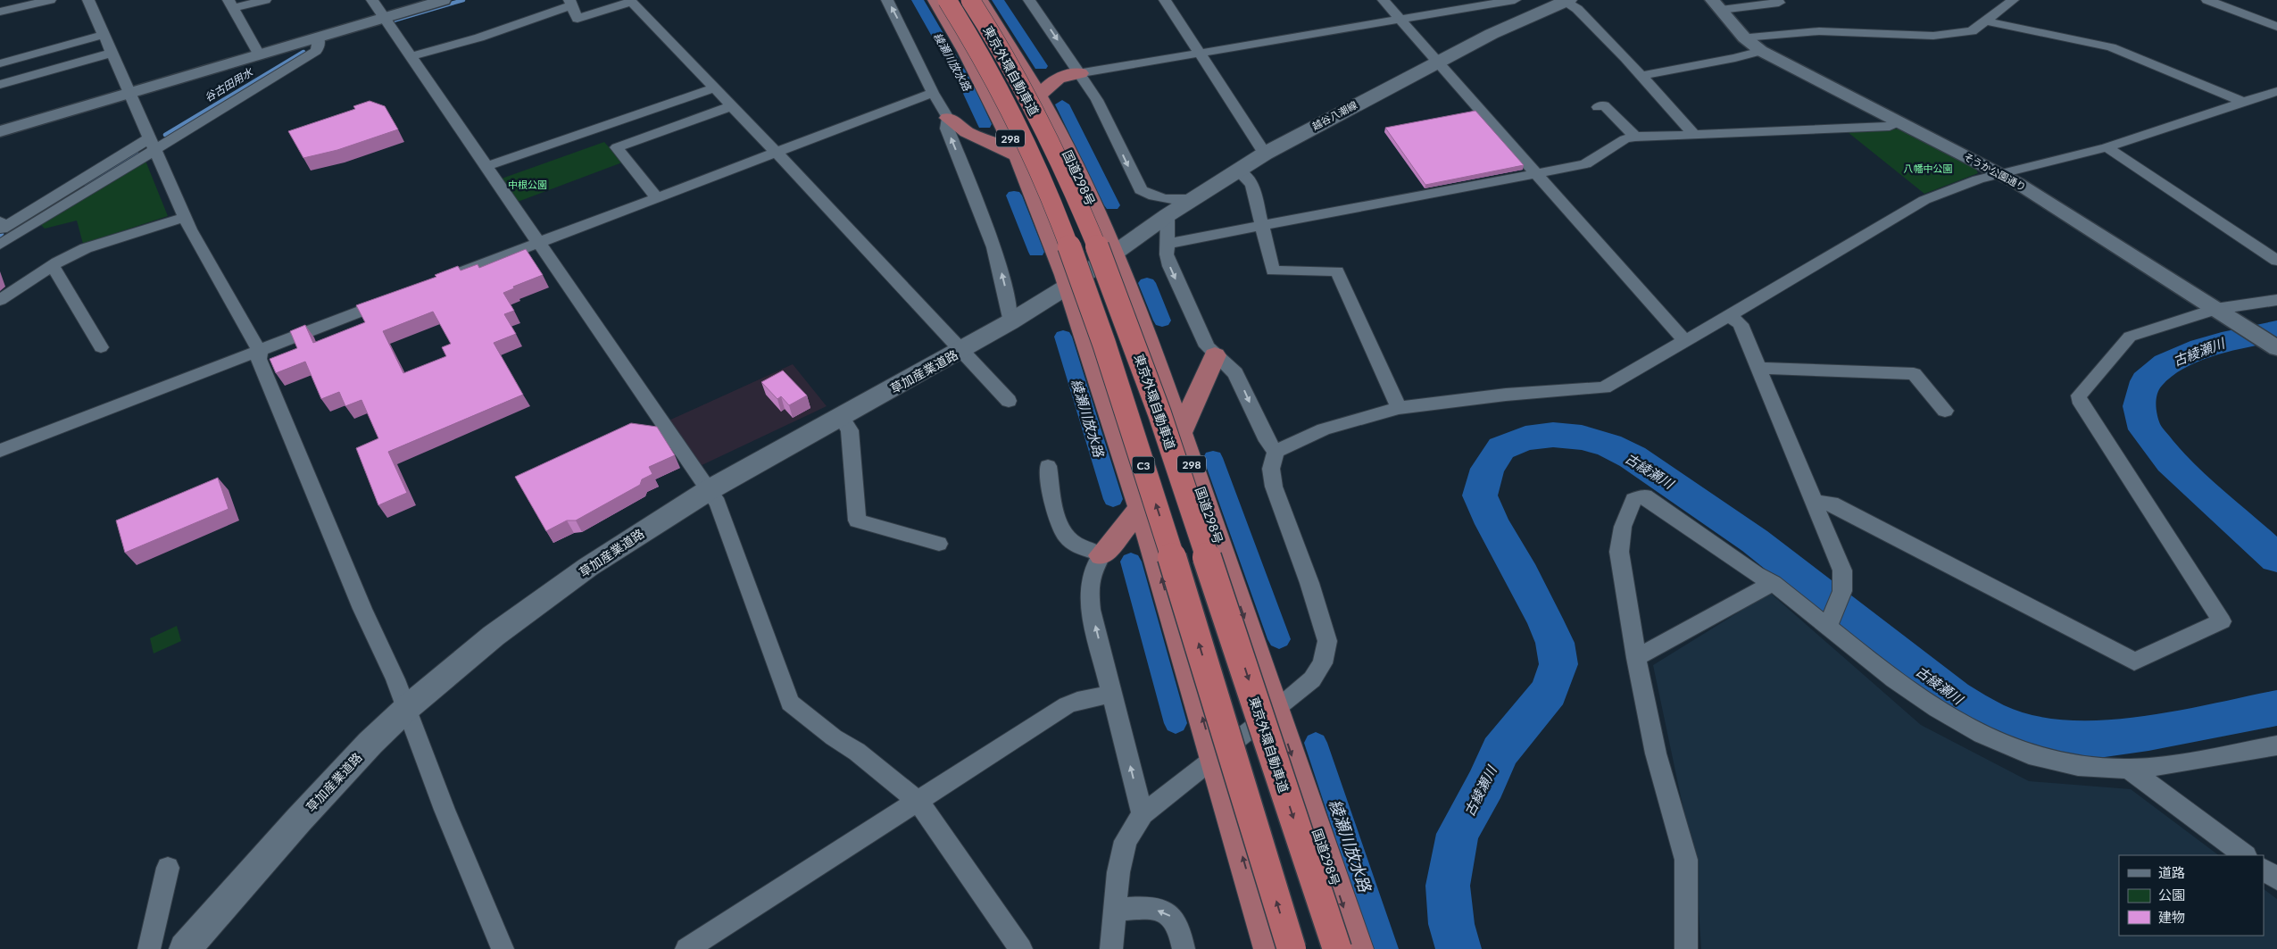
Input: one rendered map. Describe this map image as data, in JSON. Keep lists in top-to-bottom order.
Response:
{
  "streets": {
    "highway": [
      "東京外環自動車道",
      "298",
      "国道298号",
      "C3"
    ],
    "main road": ["越谷八潮線", "草加産業道路"],
    "street": ["そうか公園通り"]
  },
  "crossings": [
    ["越谷八潮線", "国道298号"],
    ["越谷八潮線", "草加産業道路"],
    ["298", "草加産業道路"],
    ["国道298号", "草加産業道路"]
  ],
  "water": ["綾瀬川放水路", "谷古田用水", "古綾瀬川"],
  "parks": ["八幡中公園", "中根公園"],
  "legend": ["道路", "公園", "建物"]
}
